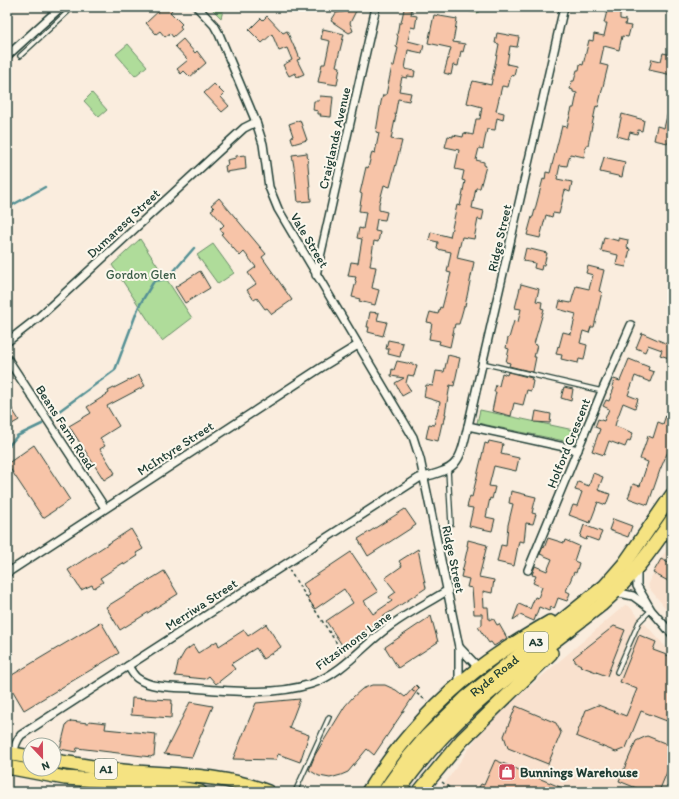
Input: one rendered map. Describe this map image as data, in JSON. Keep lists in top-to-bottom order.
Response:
{
  "streets": {
    "highway": ["A3", "Ryde Road", "A1"],
    "street": [
      "Craiglands Avenue",
      "Dumaresq Street",
      "Ridge Street",
      "Vale Street",
      "Beans Farm Road",
      "Holford Crescent",
      "McIntyre Street",
      "Merriwa Street",
      "Fitzsimons Lane"
    ]
  },
  "crossings": [
    ["Craiglands Avenue", "Vale Street"],
    ["Dumaresq Street", "Vale Street"],
    ["Ridge Street", "Vale Street"],
    ["Ridge Street", "Merriwa Street"],
    ["Ridge Street", "Fitzsimons Lane"],
    ["Vale Street", "McIntyre Street"],
    ["Vale Street", "Merriwa Street"],
    ["Beans Farm Road", "McIntyre Street"],
    ["Merriwa Street", "Fitzsimons Lane"],
    ["Merriwa Street", "A1"]
  ],
  "parks": ["Gordon Glen"],
  "places": {
    "shop": ["Bunnings Warehouse"]
  },
  "north": "bottom"
}
